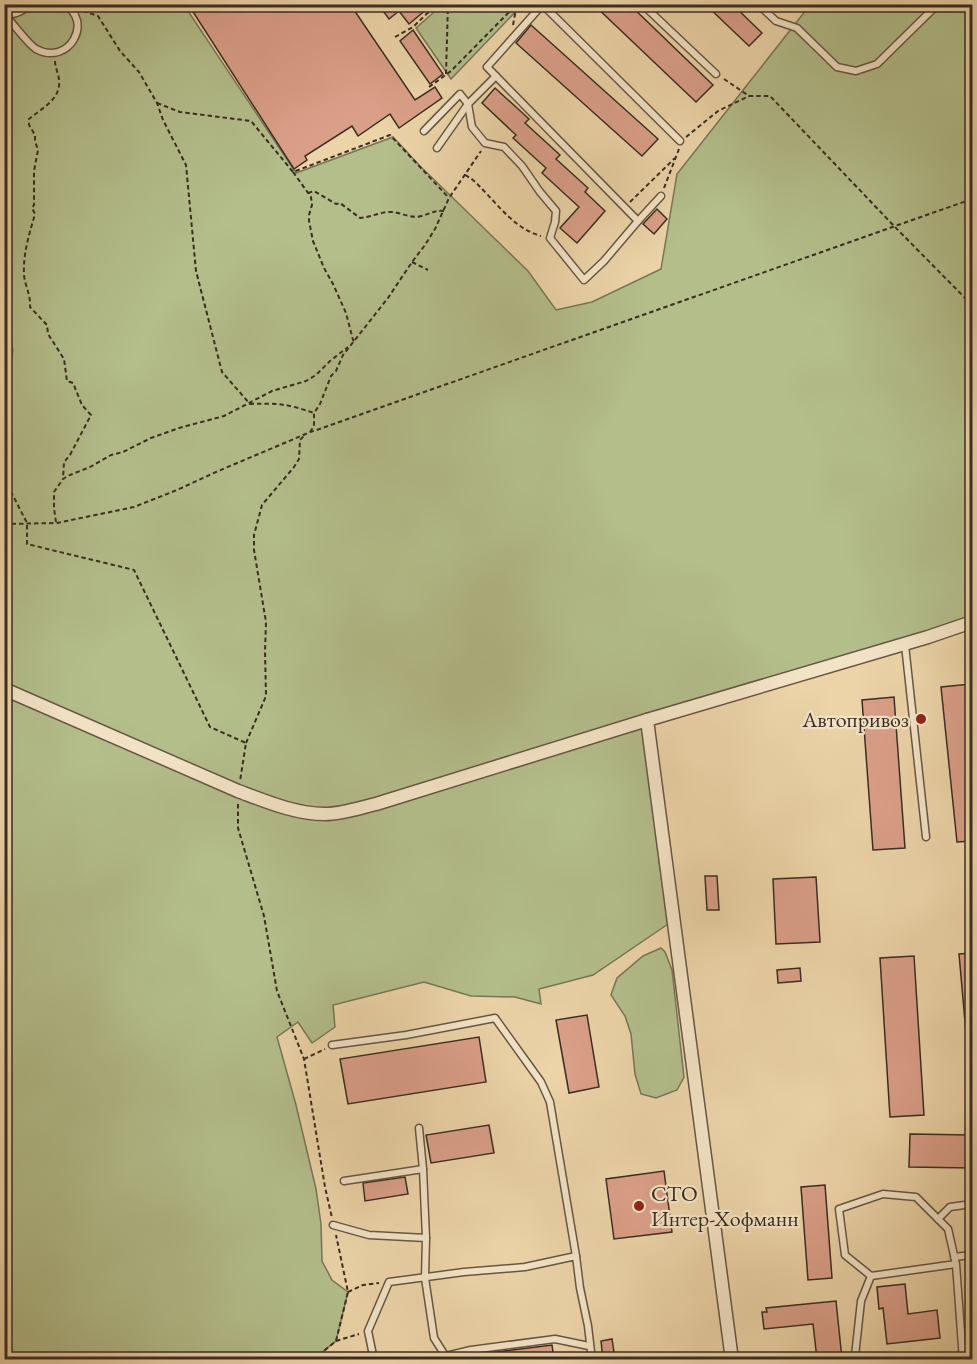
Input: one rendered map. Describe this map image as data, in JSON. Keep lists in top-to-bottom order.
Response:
{
  "places": ["Автопривоз", "СТО Интер-Хофманн"]
}
